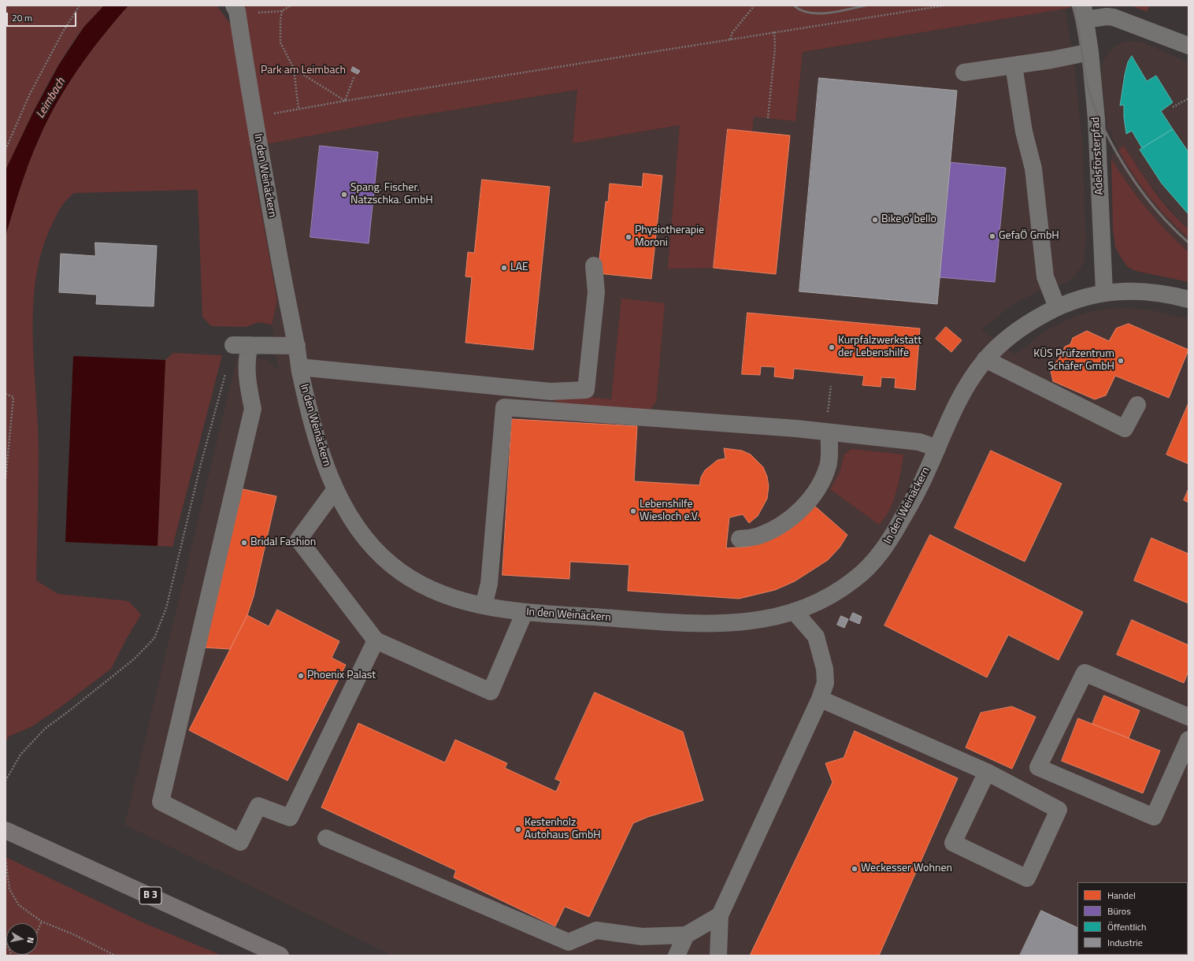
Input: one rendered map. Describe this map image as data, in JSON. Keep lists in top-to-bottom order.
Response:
{
  "streets": {
    "main road": ["B 3"],
    "street": ["Adelsförsterpfad", "In den Weinäckern"]
  },
  "crossings": [
    ["Adelsförsterpfad", "In den Weinäckern"]
  ],
  "water": ["Leimbach"],
  "parks": ["Park am Leimbach"],
  "places": [
    "Spang. Fischer. Natzschka. GmbH",
    "Bike o' bello",
    "GefaÖ GmbH",
    "Physiotherapie Moroni",
    "LAE",
    "Kurpfalzwerkstatt der Lebenshilfe",
    "KÜS Prüfzentrum Schäfer GmbH",
    "Lebenshilfe Wiesloch e.V.",
    "Bridal Fashion",
    "Phoenix Palast",
    "Kestenholz Autohaus GmbH",
    "Weckesser Wohnen"
  ],
  "legend": [
    "Handel",
    "Büros",
    "Öffentlich",
    "Industrie"
  ],
  "scale_bar": "20 m",
  "north": "right"
}
